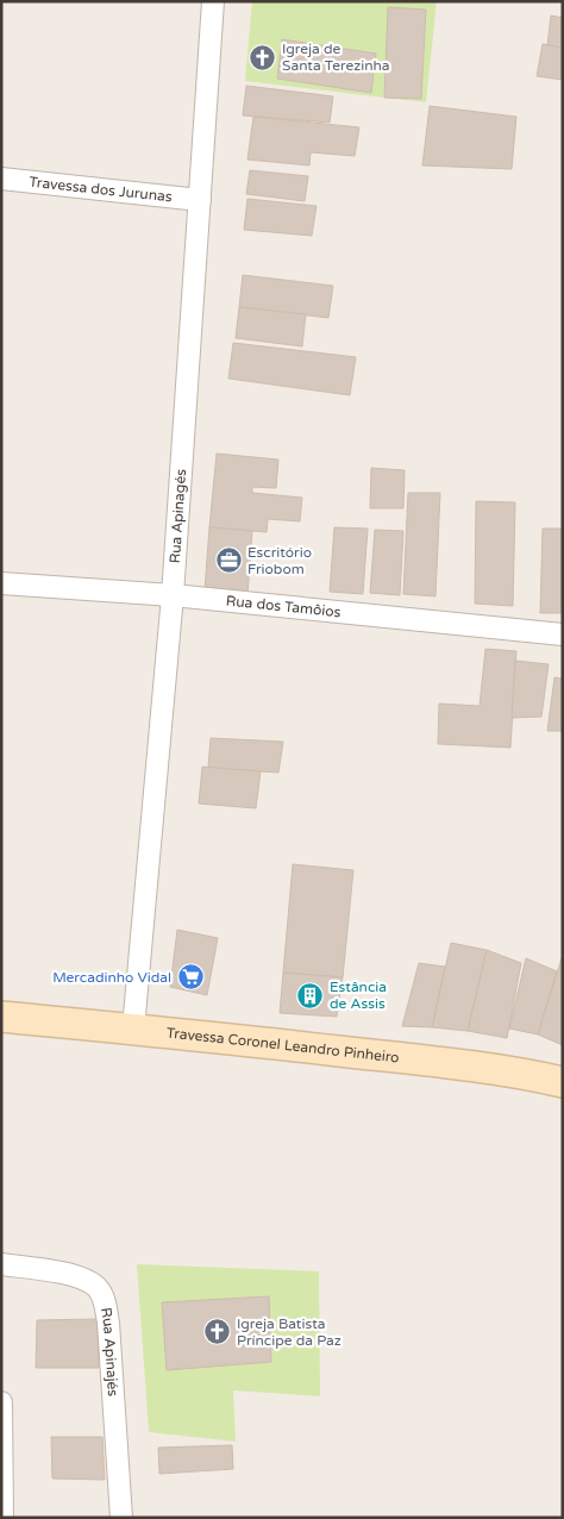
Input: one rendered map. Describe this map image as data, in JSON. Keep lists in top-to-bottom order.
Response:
{
  "streets": {
    "street": [
      "Travessa dos Jurunas",
      "Rua Apinagés",
      "Rua dos Tamôios",
      "Travessa Coronel Leandro Pinheiro",
      "Rua Apinajés"
    ]
  },
  "crossings": [
    ["Travessa dos Jurunas", "Rua Apinagés"],
    ["Rua Apinagés", "Rua dos Tamôios"],
    ["Rua Apinagés", "Travessa Coronel Leandro Pinheiro"]
  ],
  "places": {
    "church": ["Igreja de Santa Terezinha", "Igreja Batista Príncipe da Paz"],
    "office": ["Escritório Friobom"],
    "supermarket": ["Mercadinho Vidal"],
    "building": ["Estância de Assis"]
  }
}
